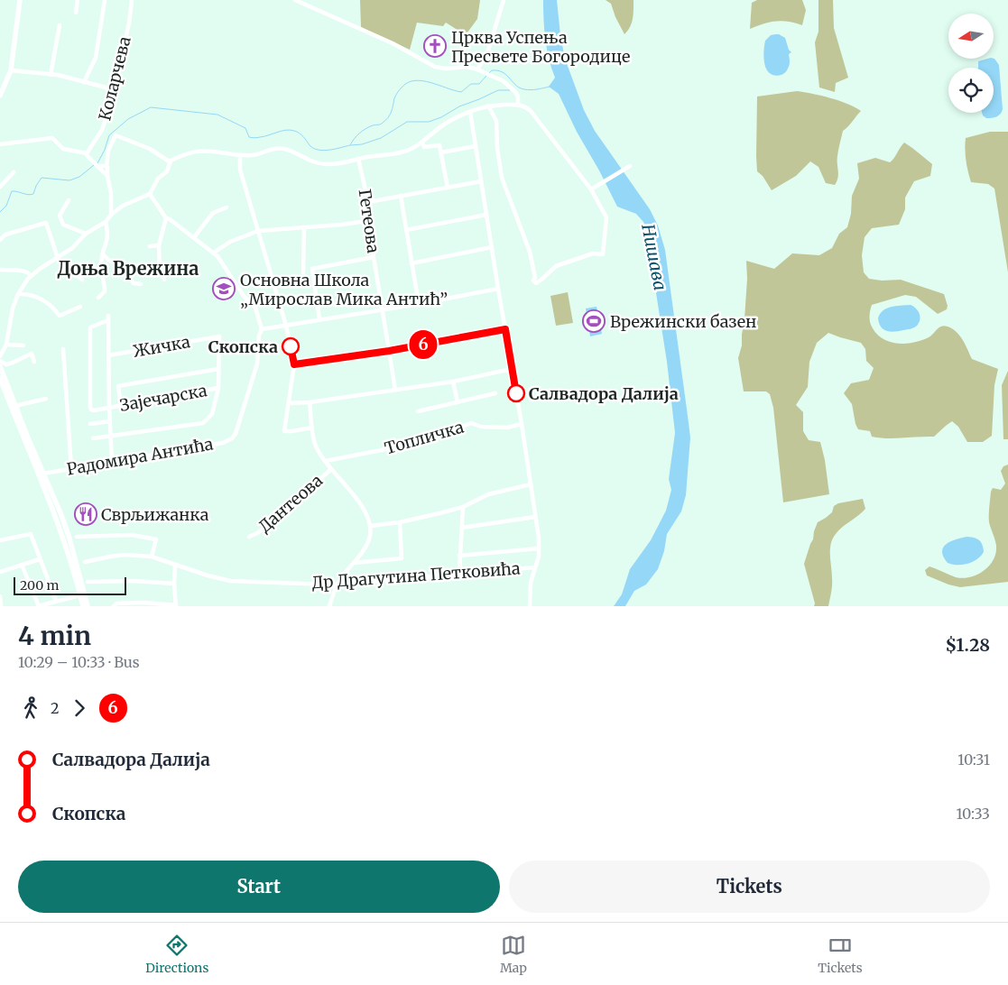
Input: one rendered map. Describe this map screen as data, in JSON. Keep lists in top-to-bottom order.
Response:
{
  "streets": {
    "street": [
      "Коларчева",
      "Гетеова",
      "Жичка",
      "Зајечарска",
      "Топличка",
      "Радомира Антића",
      "Дантеова",
      "Др Драгутина Петковића"
    ]
  },
  "crossings": [
    ["Жичка", "Зајечарска"]
  ],
  "districts": ["Доња Врежина"],
  "water": ["Нишава"],
  "places": {
    "church": ["Црква Успења Пресвете Богородице"],
    "school or university": ["Основна Школа „Мирослав Мика Антић”"],
    "sports": ["Врежински базен"],
    "other": ["Скопска", "Салвадора Далија"],
    "restaurant": ["Сврљижанка"]
  },
  "lines": ["bus line 6"],
  "scale_bar": "200 m",
  "north": "left",
  "page": {
    "on_map": "6",
    "scale": "200 m",
    "heading": ["4 min", "10:29 – 10:33 · Bus", "$1.28"],
    "legs": ["2", "6"],
    "list": [
      {
        "name": "Салвадора Далија",
        "value": "10:31"
      },
      {
        "name": "Скопска",
        "value": "10:33"
      }
    ],
    "buttons": ["Start", "Tickets"],
    "tabs": ["Directions", "Map", "Tickets"]
  }
}
